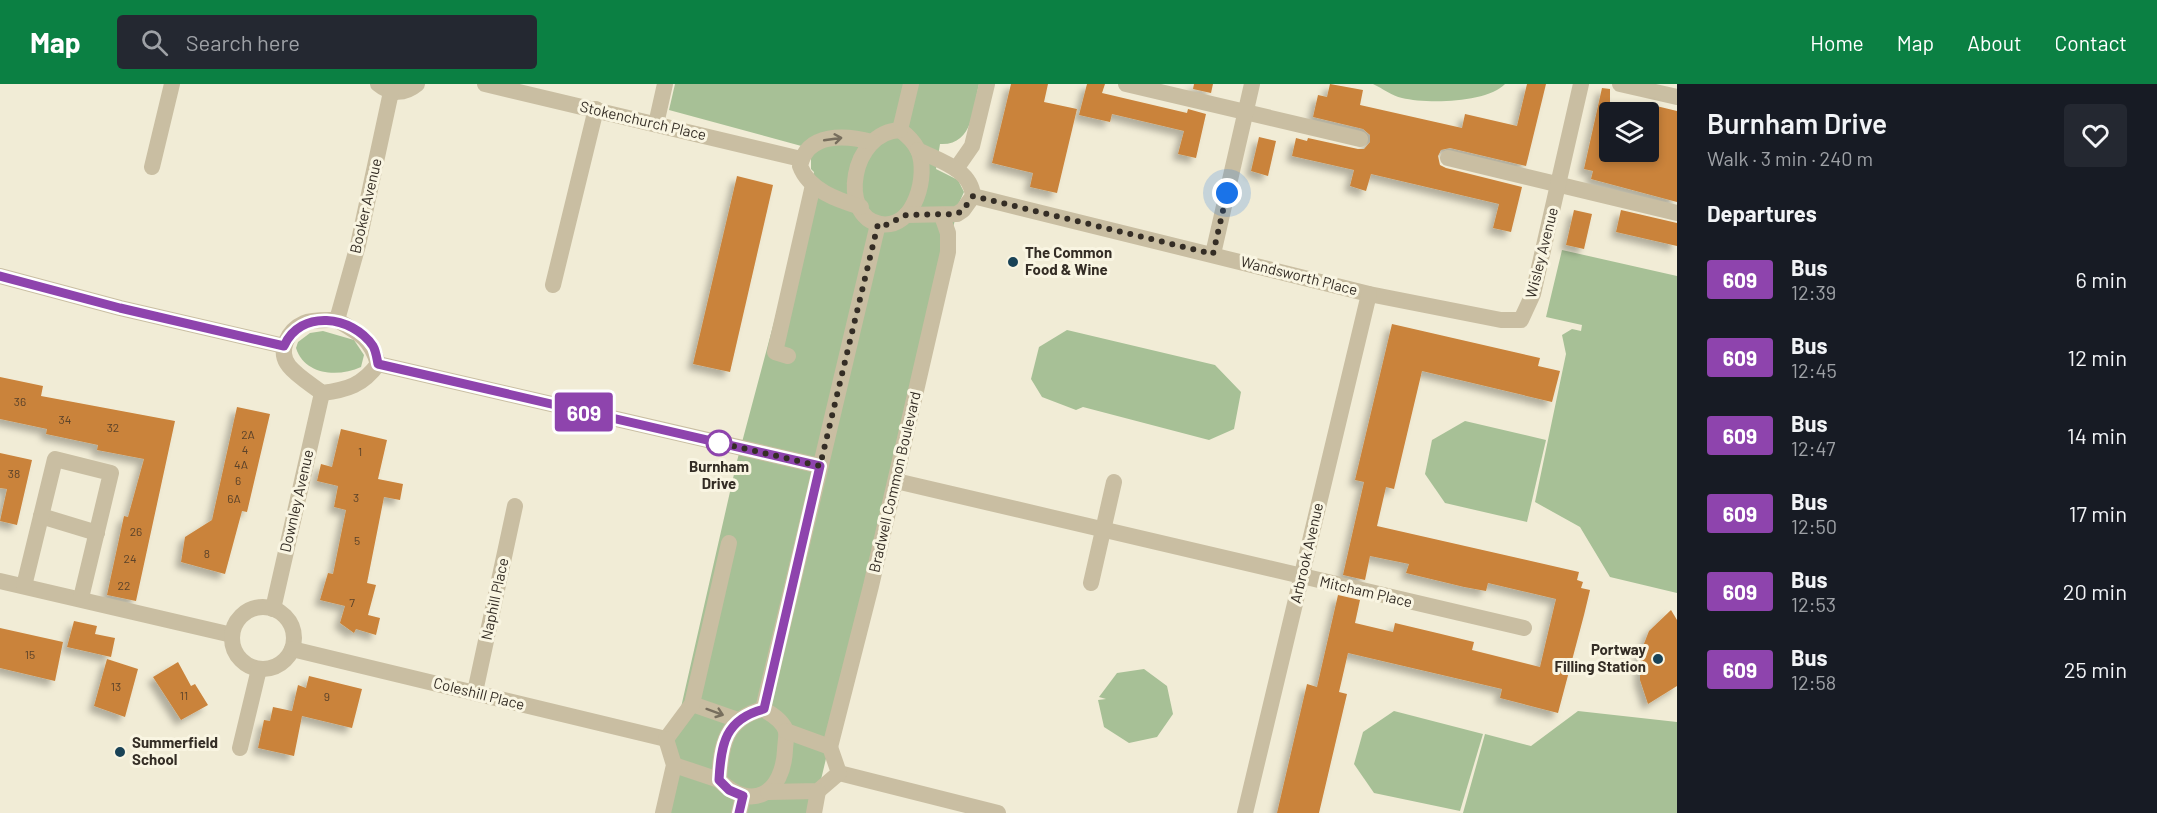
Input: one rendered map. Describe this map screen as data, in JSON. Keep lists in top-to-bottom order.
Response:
{
  "streets": {
    "street": [
      "Stokenchurch Place",
      "Booker Avenue",
      "Wisley Avenue",
      "Wandsworth Place",
      "Bradwell Common Boulevard",
      "Downley Avenue",
      "Arbrook Avenue",
      "Mitcham Place",
      "Naphill Place",
      "Coleshill Place"
    ]
  },
  "crossings": [
    ["Booker Avenue", "Downley Avenue"],
    ["Wisley Avenue", "Wandsworth Place"],
    ["Wandsworth Place", "Arbrook Avenue"],
    ["Bradwell Common Boulevard", "Mitcham Place"],
    ["Downley Avenue", "Coleshill Place"],
    ["Arbrook Avenue", "Mitcham Place"],
    ["Naphill Place", "Coleshill Place"]
  ],
  "places": [
    "The Common Food & Wine",
    "Burnham Drive",
    "Portway Filling Station",
    "Summerfield School"
  ],
  "lines": ["bus line 609"],
  "house_numbers": [
    "36",
    "34",
    "32",
    "2A",
    "4",
    "1",
    "4A",
    "38",
    "6",
    "3",
    "6A",
    "26",
    "5",
    "8",
    "24",
    "22",
    "7",
    "15",
    "13",
    "11",
    "9"
  ],
  "page": {
    "header": "Map",
    "search": "Search here",
    "nav": [
      "Home",
      "Map",
      "About",
      "Contact"
    ],
    "on_map": "609",
    "heading": [
      ["Burnham Drive", "Walk · 3 min · 240 m"],
      "Departures"
    ],
    "list": [
      {
        "mark": "609",
        "name": "Bus",
        "note": "12:39",
        "value": "6 min"
      },
      {
        "mark": "609",
        "name": "Bus",
        "note": "12:45",
        "value": "12 min"
      },
      {
        "mark": "609",
        "name": "Bus",
        "note": "12:47",
        "value": "14 min"
      },
      {
        "mark": "609",
        "name": "Bus",
        "note": "12:50",
        "value": "17 min"
      },
      {
        "mark": "609",
        "name": "Bus",
        "note": "12:53",
        "value": "20 min"
      },
      {
        "mark": "609",
        "name": "Bus",
        "note": "12:58",
        "value": "25 min"
      }
    ]
  }
}
